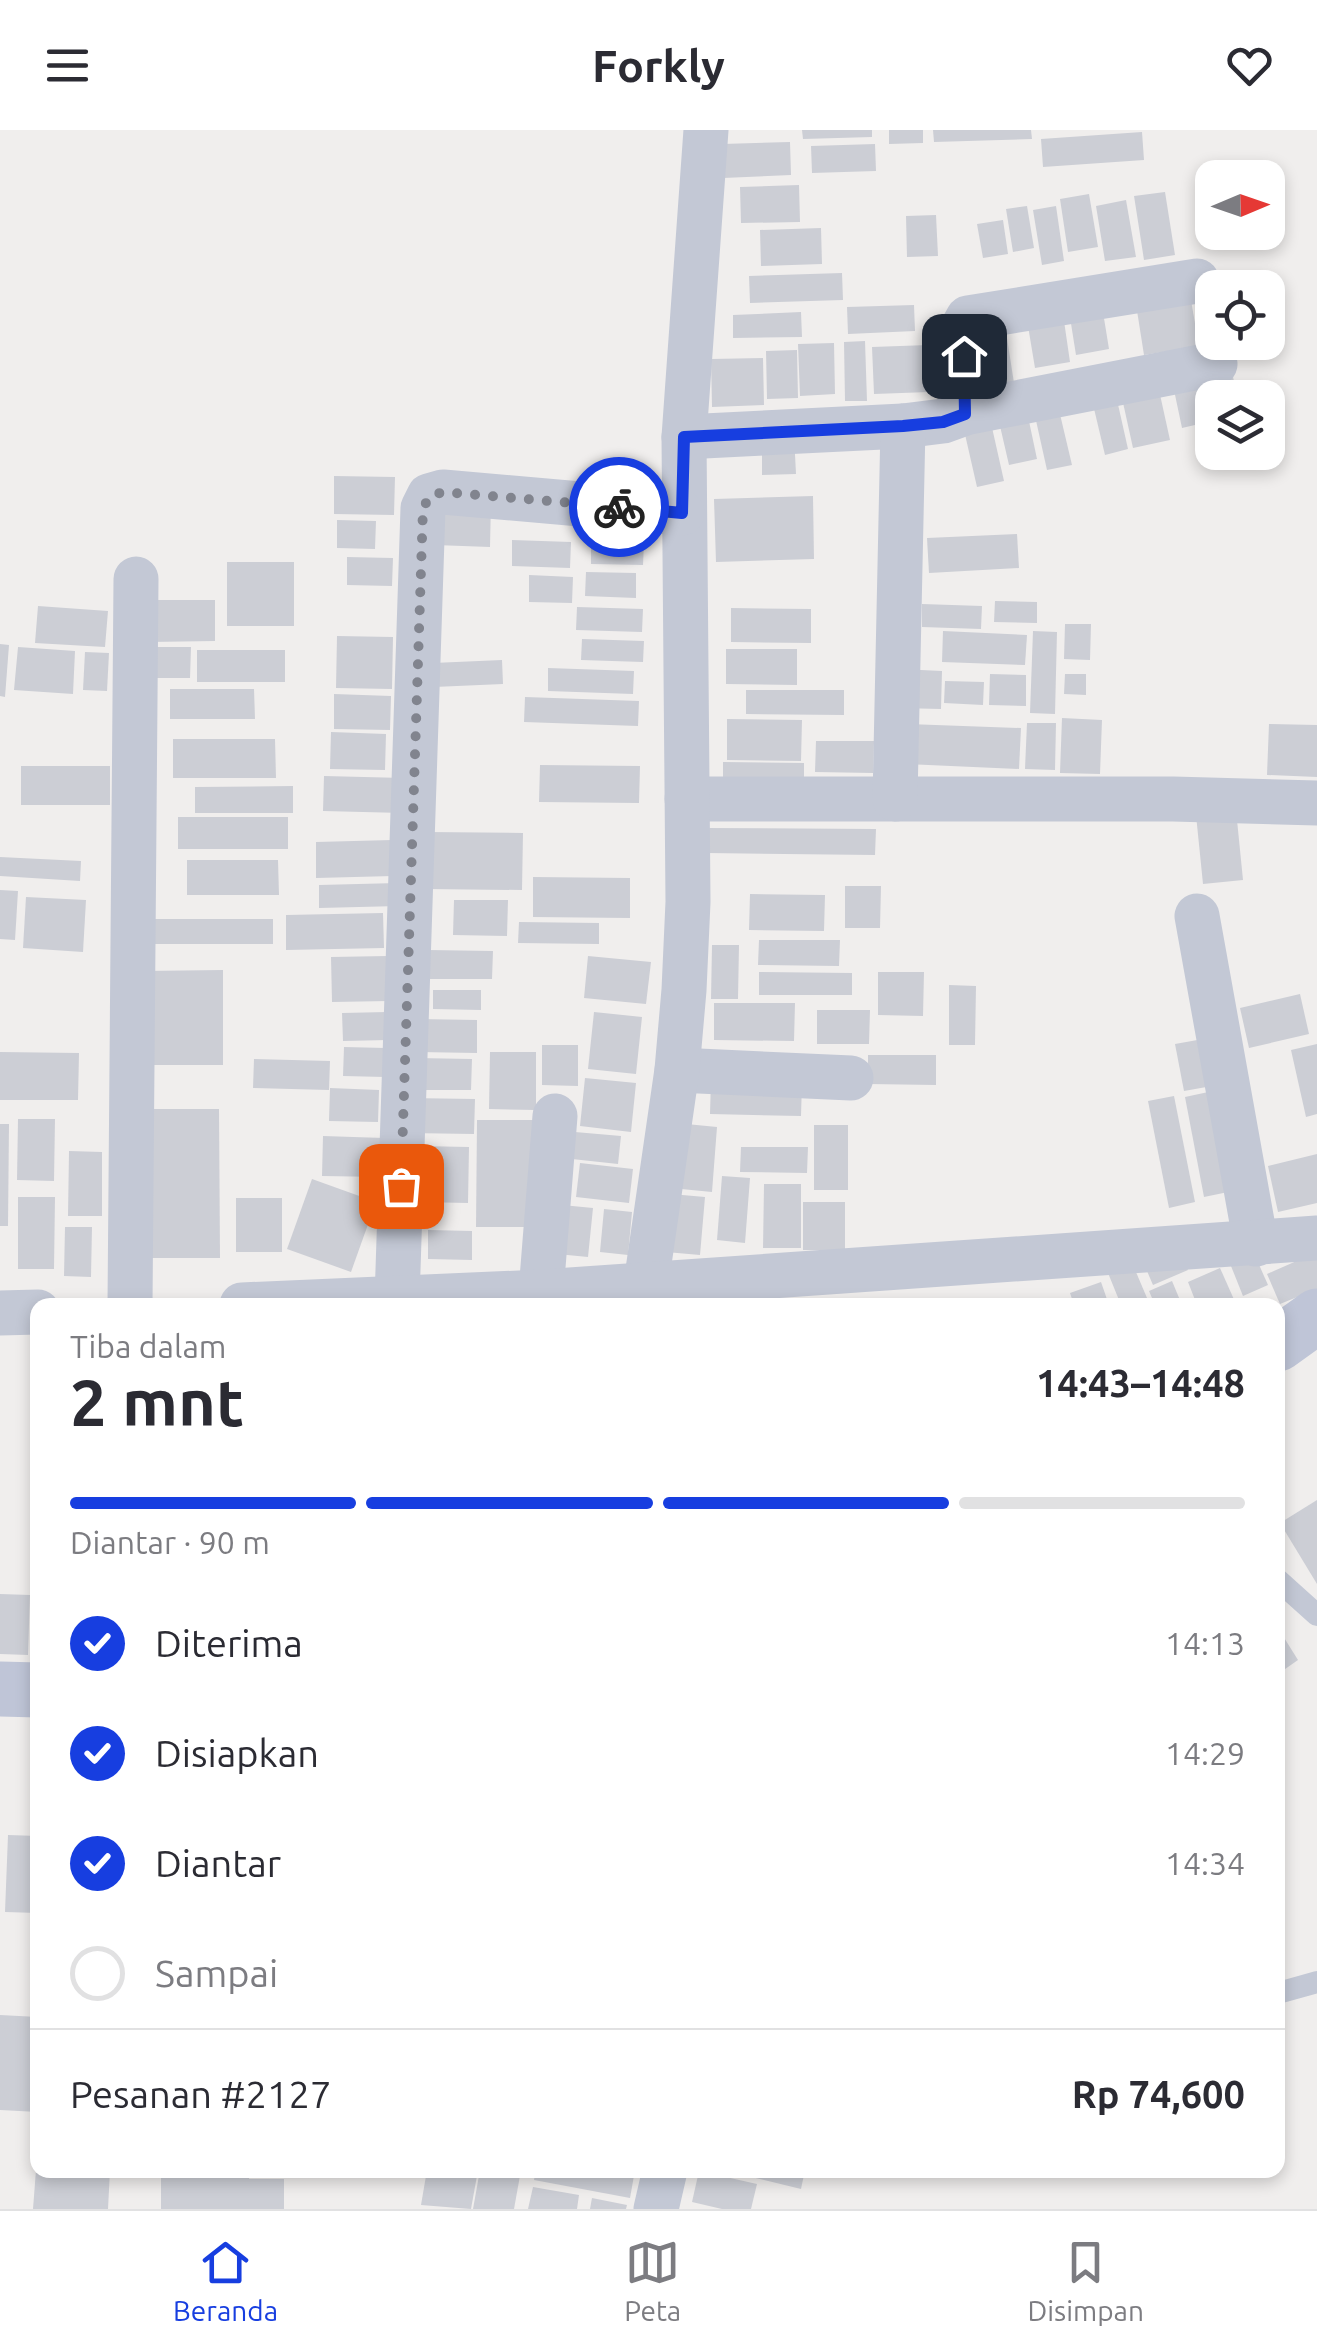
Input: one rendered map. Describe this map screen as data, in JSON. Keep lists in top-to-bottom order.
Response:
{
  "north": "right",
  "page": {
    "header": "Forkly",
    "heading": ["2 mnt", "Tiba dalam", "14:43–14:48"],
    "panel": ["Pesanan #2127", "Rp 74,600"],
    "bar": "Diantar · 90 m",
    "list": [
      ["Diterima", "14:13"],
      ["Disiapkan", "14:29"],
      ["Diantar", "14:34"],
      "Sampai"
    ],
    "tabs": ["Beranda", "Peta", "Disimpan"]
  }
}
